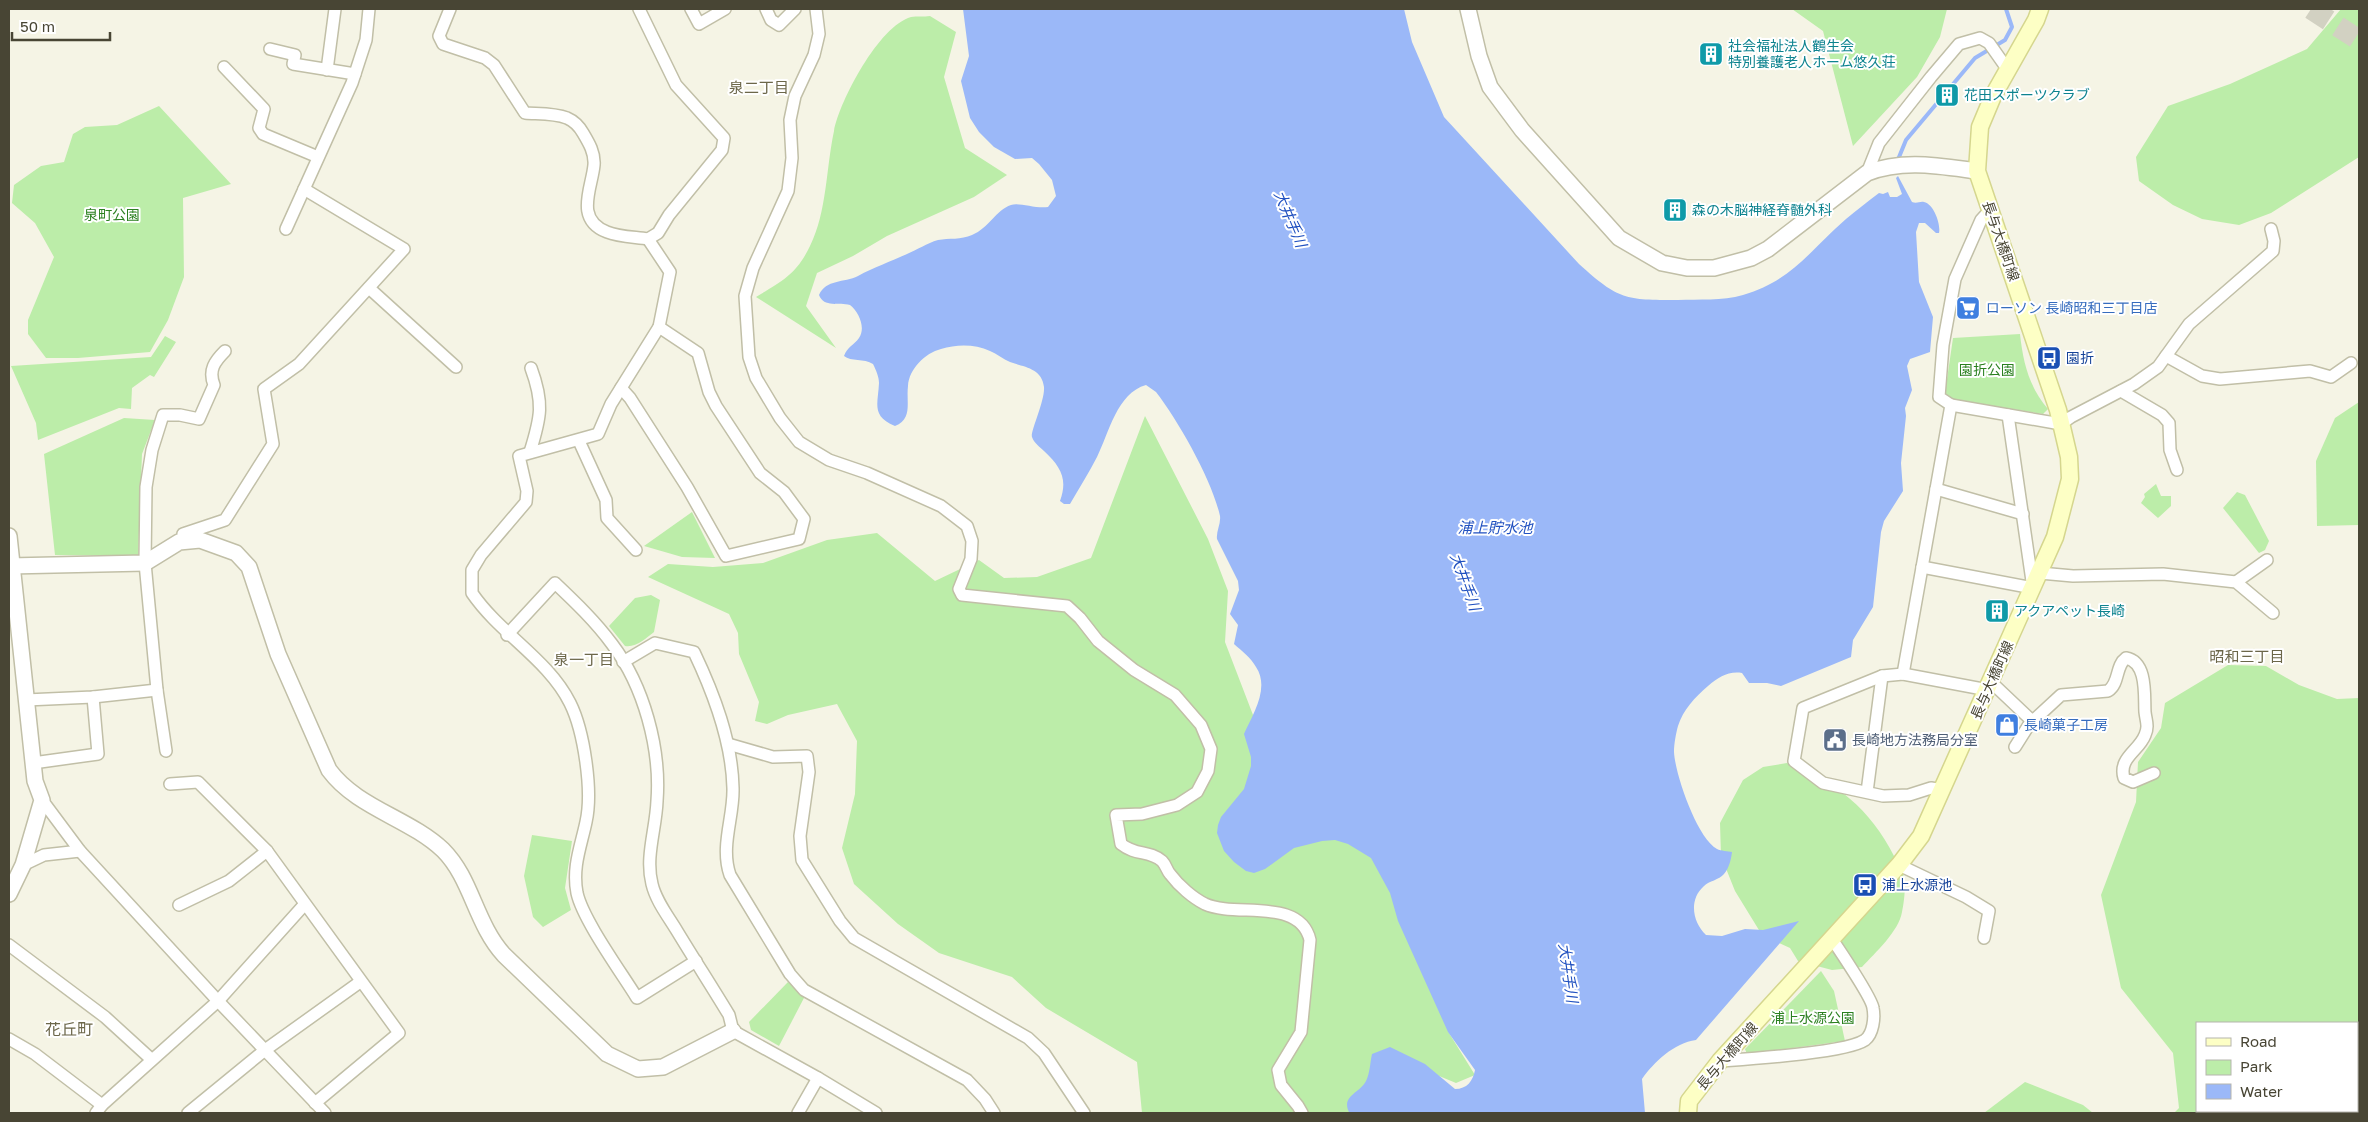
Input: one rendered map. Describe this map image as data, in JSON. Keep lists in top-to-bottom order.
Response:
{
  "streets": {
    "main road": ["長与大橋町線"]
  },
  "districts": [
    "泉二丁目",
    "昭和三丁目",
    "泉一丁目",
    "花丘町"
  ],
  "water": ["大井手川", "浦上貯水池"],
  "parks": ["泉町公園", "園折公園", "浦上水源公園"],
  "places": {
    "building": [
      "社会福祉法人鶴生会 特別養護老人ホーム悠久荘",
      "花田スポーツクラブ",
      "森の木脳神経脊髄外科",
      "アクアペット長崎"
    ],
    "supermarket": ["ローソン 長崎昭和三丁目店"],
    "bus stop": ["園折", "浦上水源池"],
    "shop": ["長崎菓子工房"],
    "public building": ["長崎地方法務局分室"]
  },
  "legend": ["Road", "Park", "Water"],
  "scale_bar": "50 m"
}
